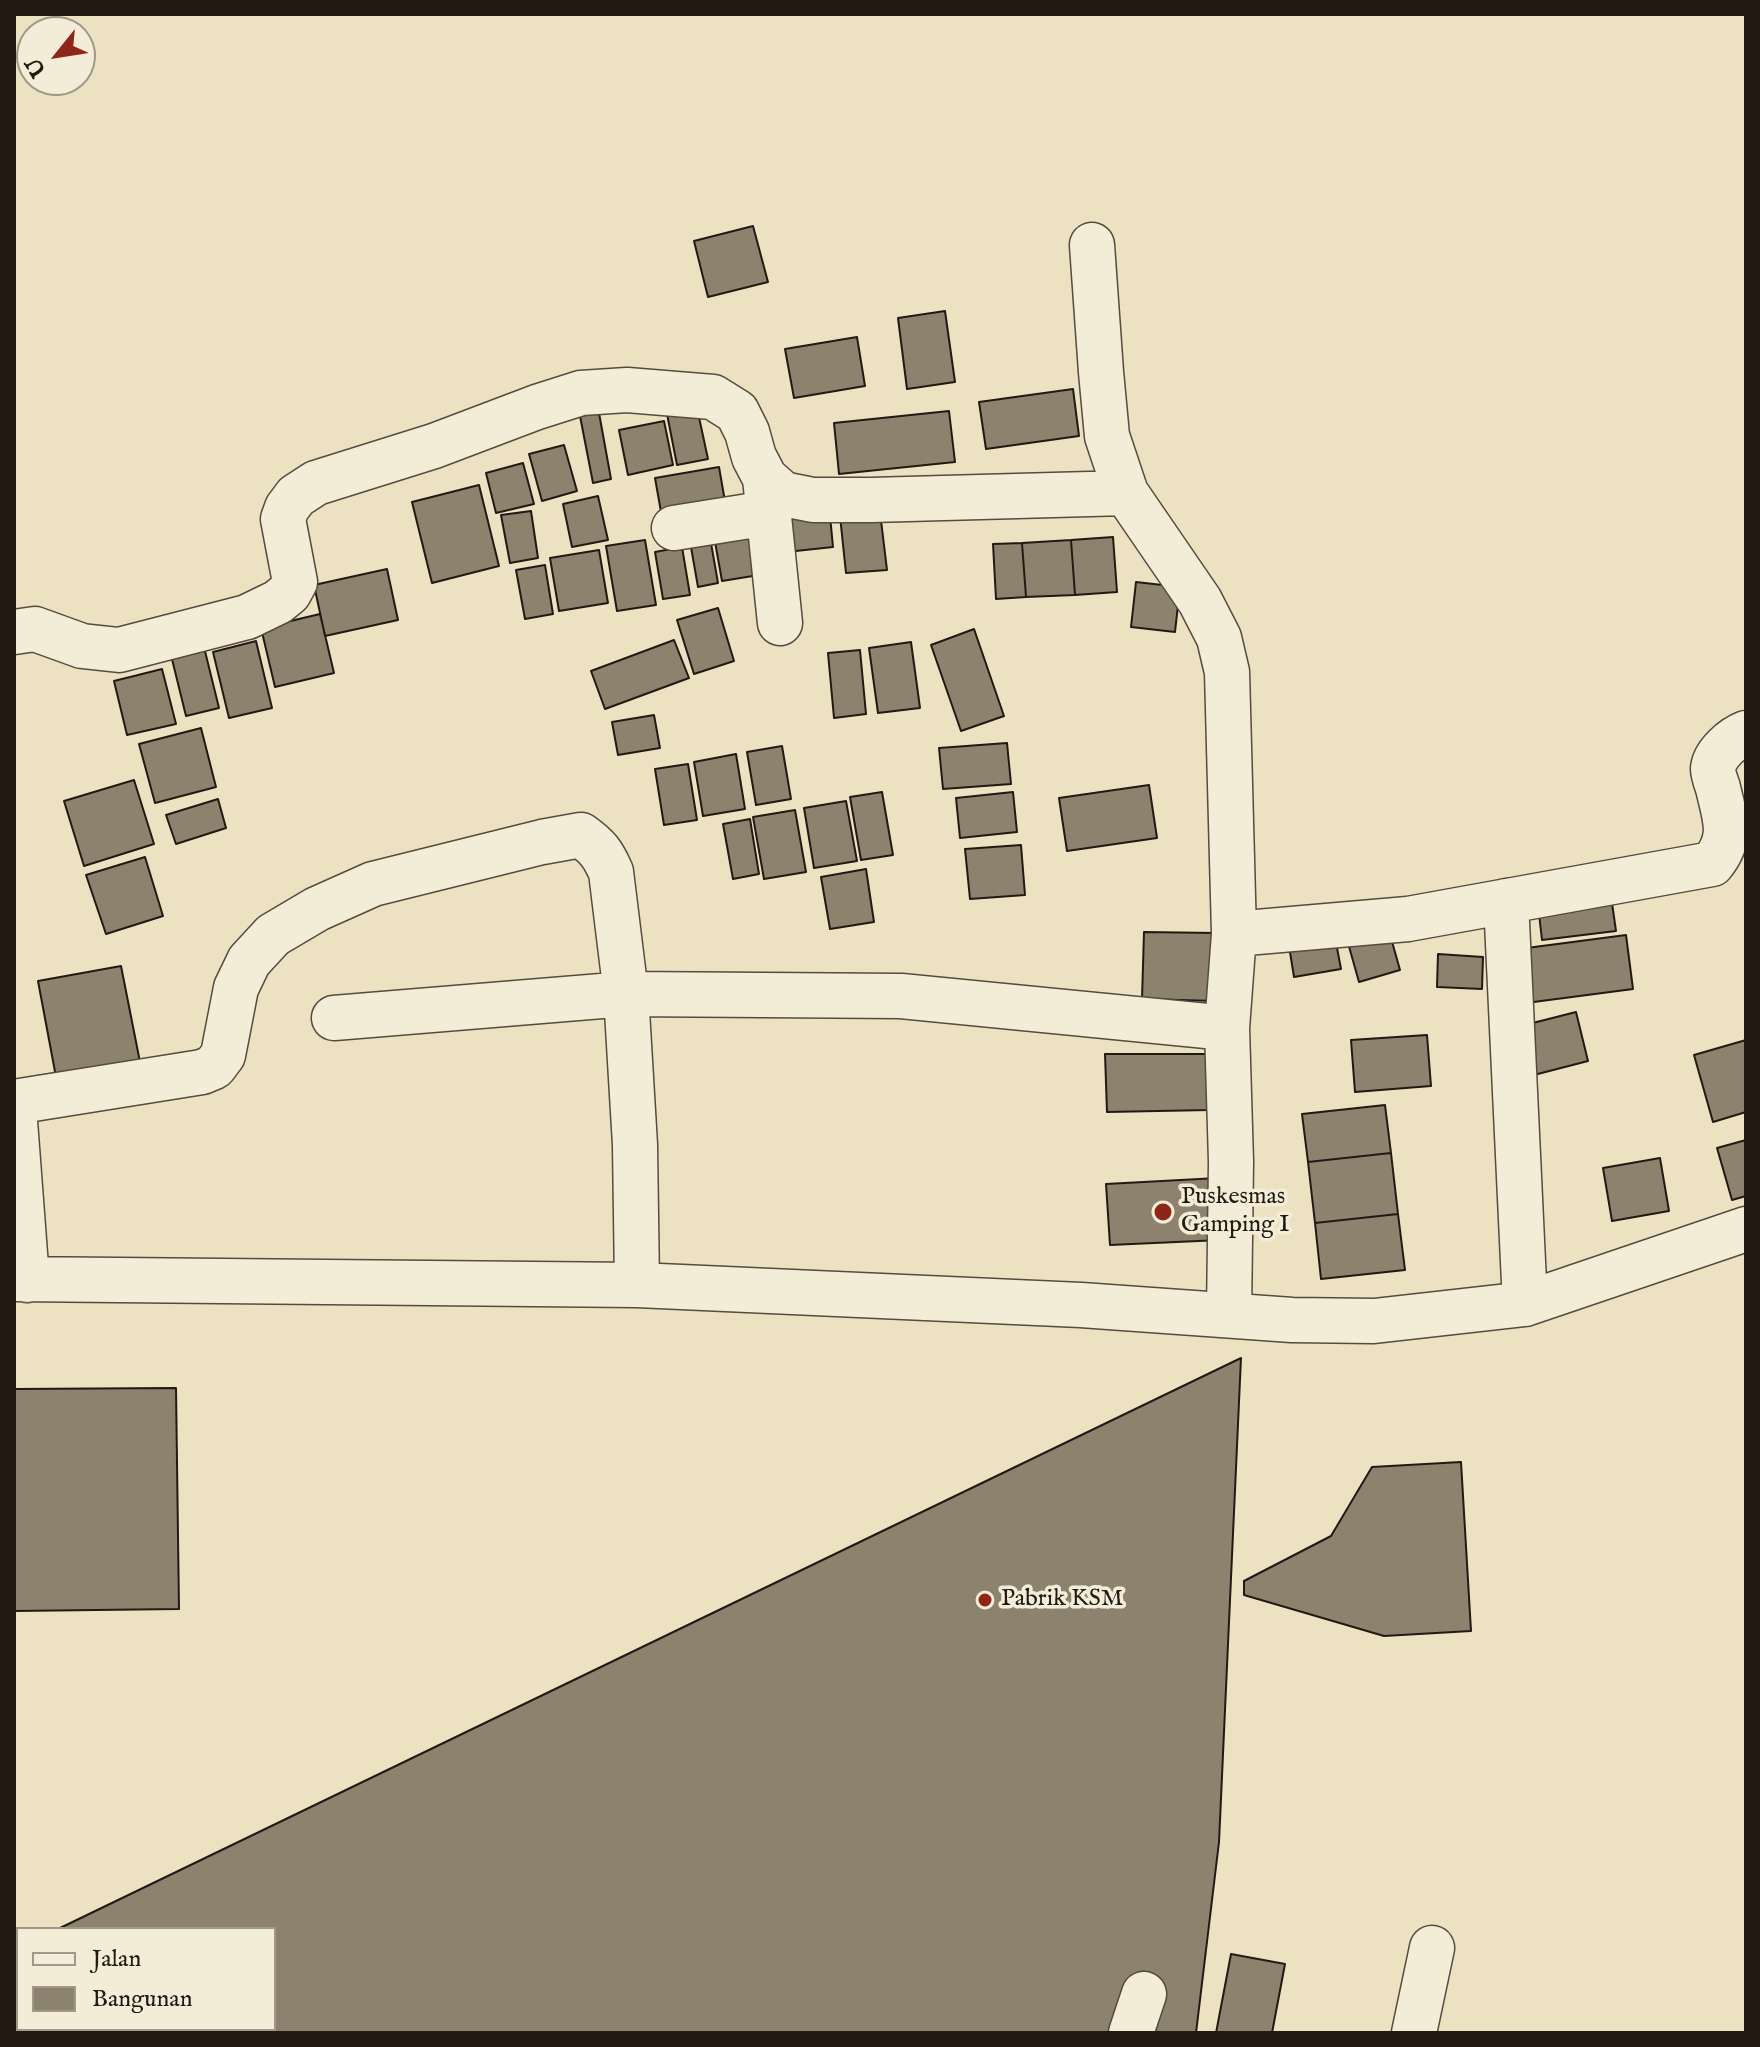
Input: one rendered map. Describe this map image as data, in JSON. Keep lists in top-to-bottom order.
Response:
{
  "places": ["Puskesmas Gamping I", "Pabrik KSM"],
  "legend": ["Jalan", "Bangunan"],
  "north": "bottom left"
}
